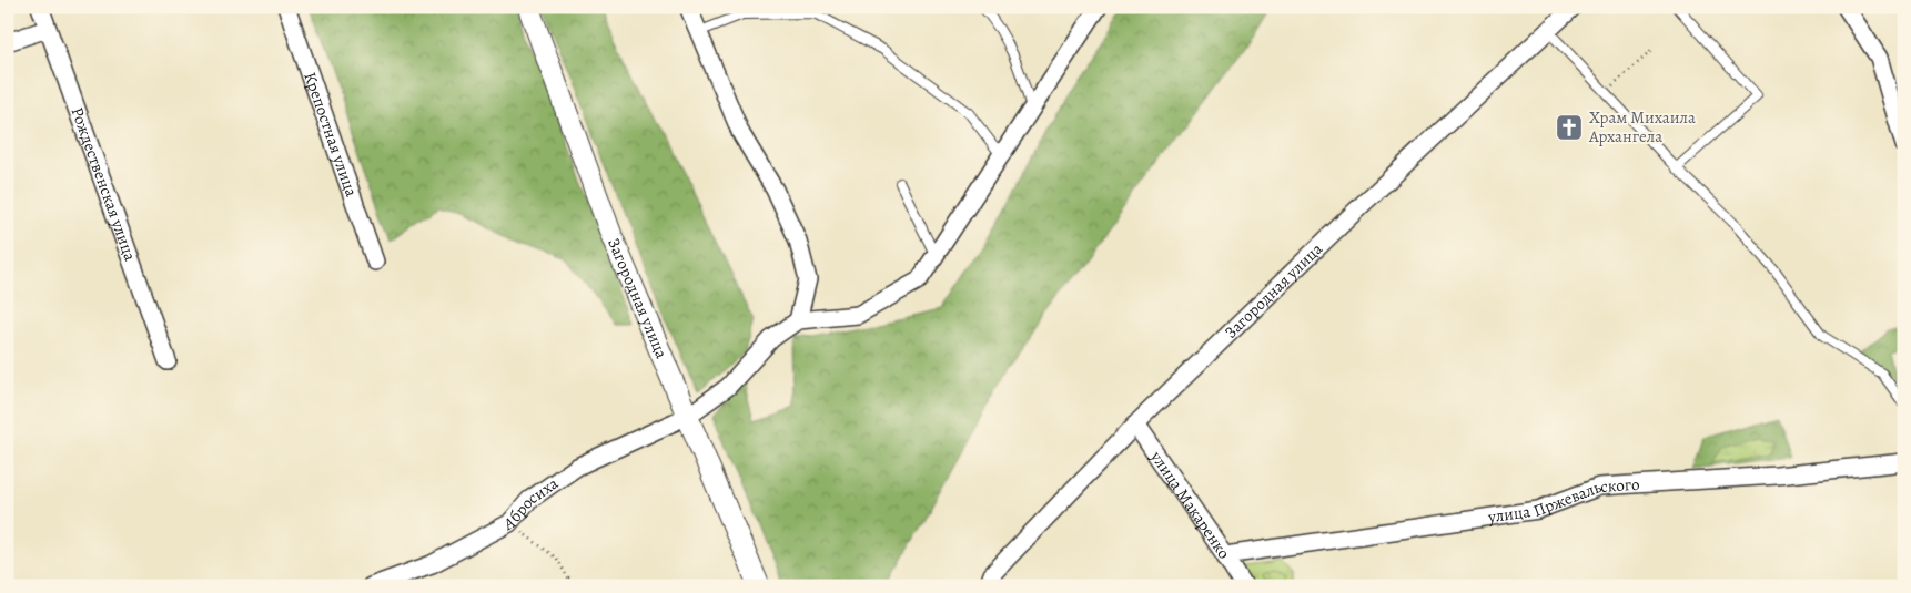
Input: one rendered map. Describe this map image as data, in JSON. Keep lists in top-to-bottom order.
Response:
{
  "streets": {
    "street": [
      "Крепостная улица",
      "Рождественская улица",
      "Загородная улица",
      "улица Пржевальского",
      "Абросиха",
      "улица Макаренко"
    ]
  },
  "crossings": [
    ["Загородная улица", "Абросиха"],
    ["Загородная улица", "улица Макаренко"],
    ["улица Пржевальского", "улица Макаренко"]
  ],
  "places": {
    "church": ["Храм Михаила Архангела"]
  }
}
